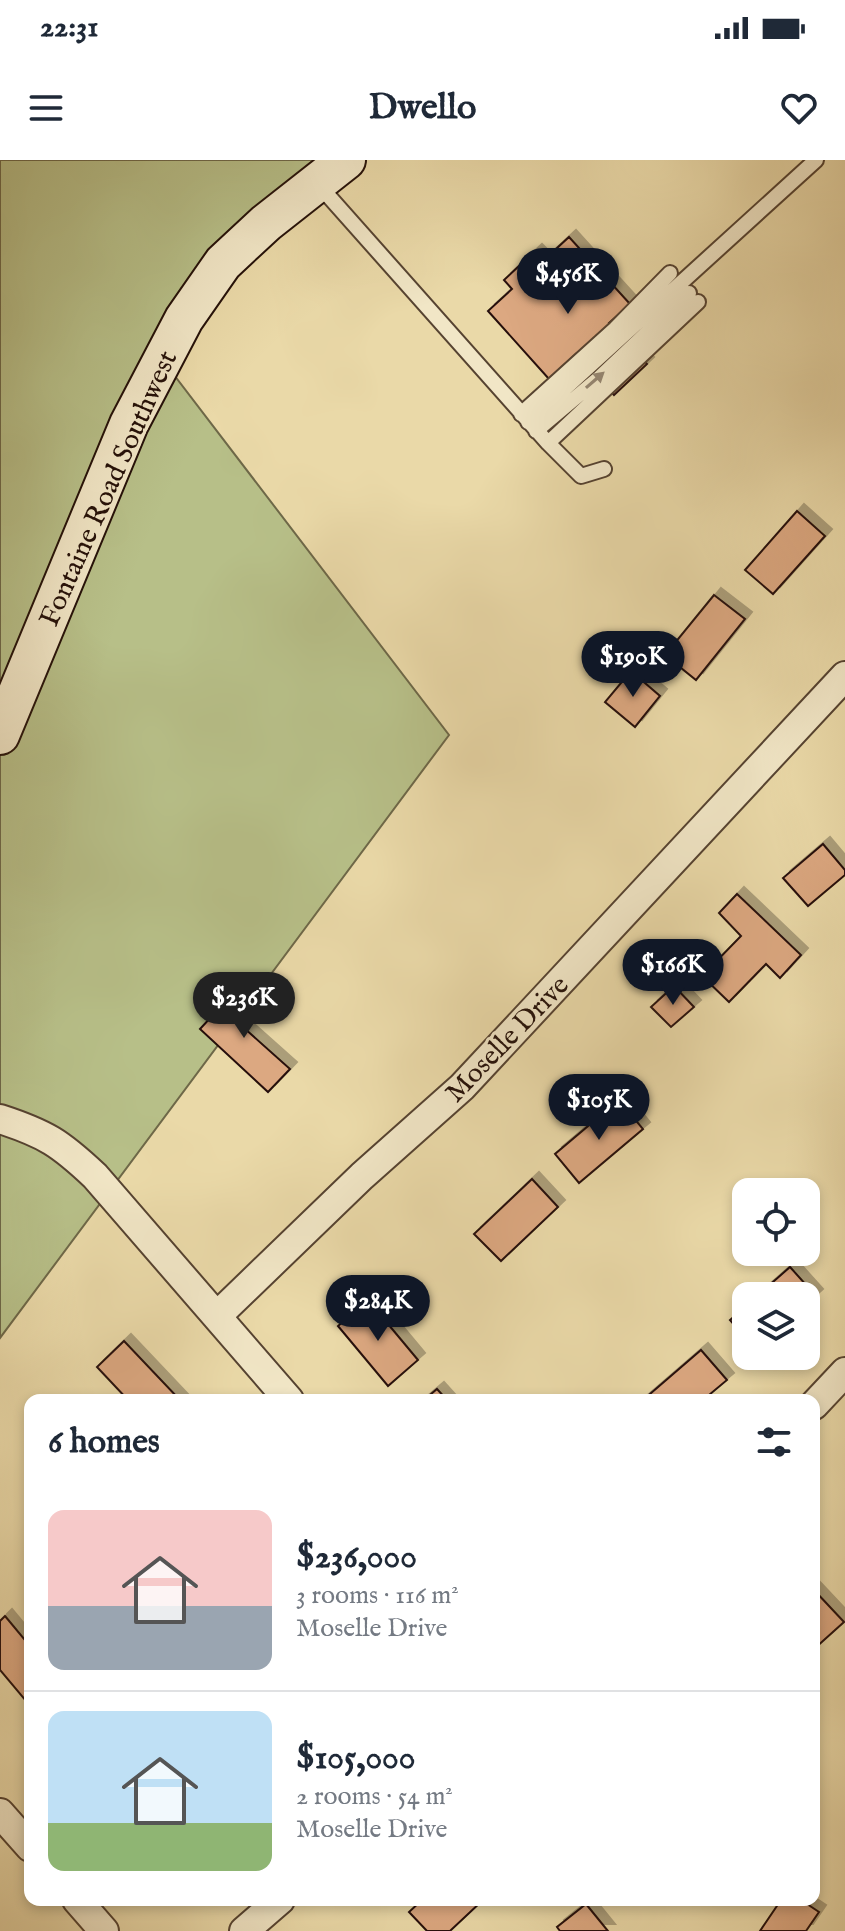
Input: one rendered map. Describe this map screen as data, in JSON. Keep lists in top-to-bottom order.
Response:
{
  "streets": {
    "main road": ["Fontaine Road Southwest"],
    "street": ["Moselle Drive"]
  },
  "page": {
    "status": "22:31",
    "header": "Dwello",
    "price": [
      "$456K",
      "$190K",
      "$166K",
      "$236K",
      "$105K",
      "$284K"
    ],
    "heading": "6 homes",
    "list": [
      {
        "name": "$236,000",
        "note": "3 rooms · 116 m² · Moselle Drive"
      },
      {
        "name": "$105,000",
        "note": "2 rooms · 54 m² · Moselle Drive"
      }
    ]
  }
}
